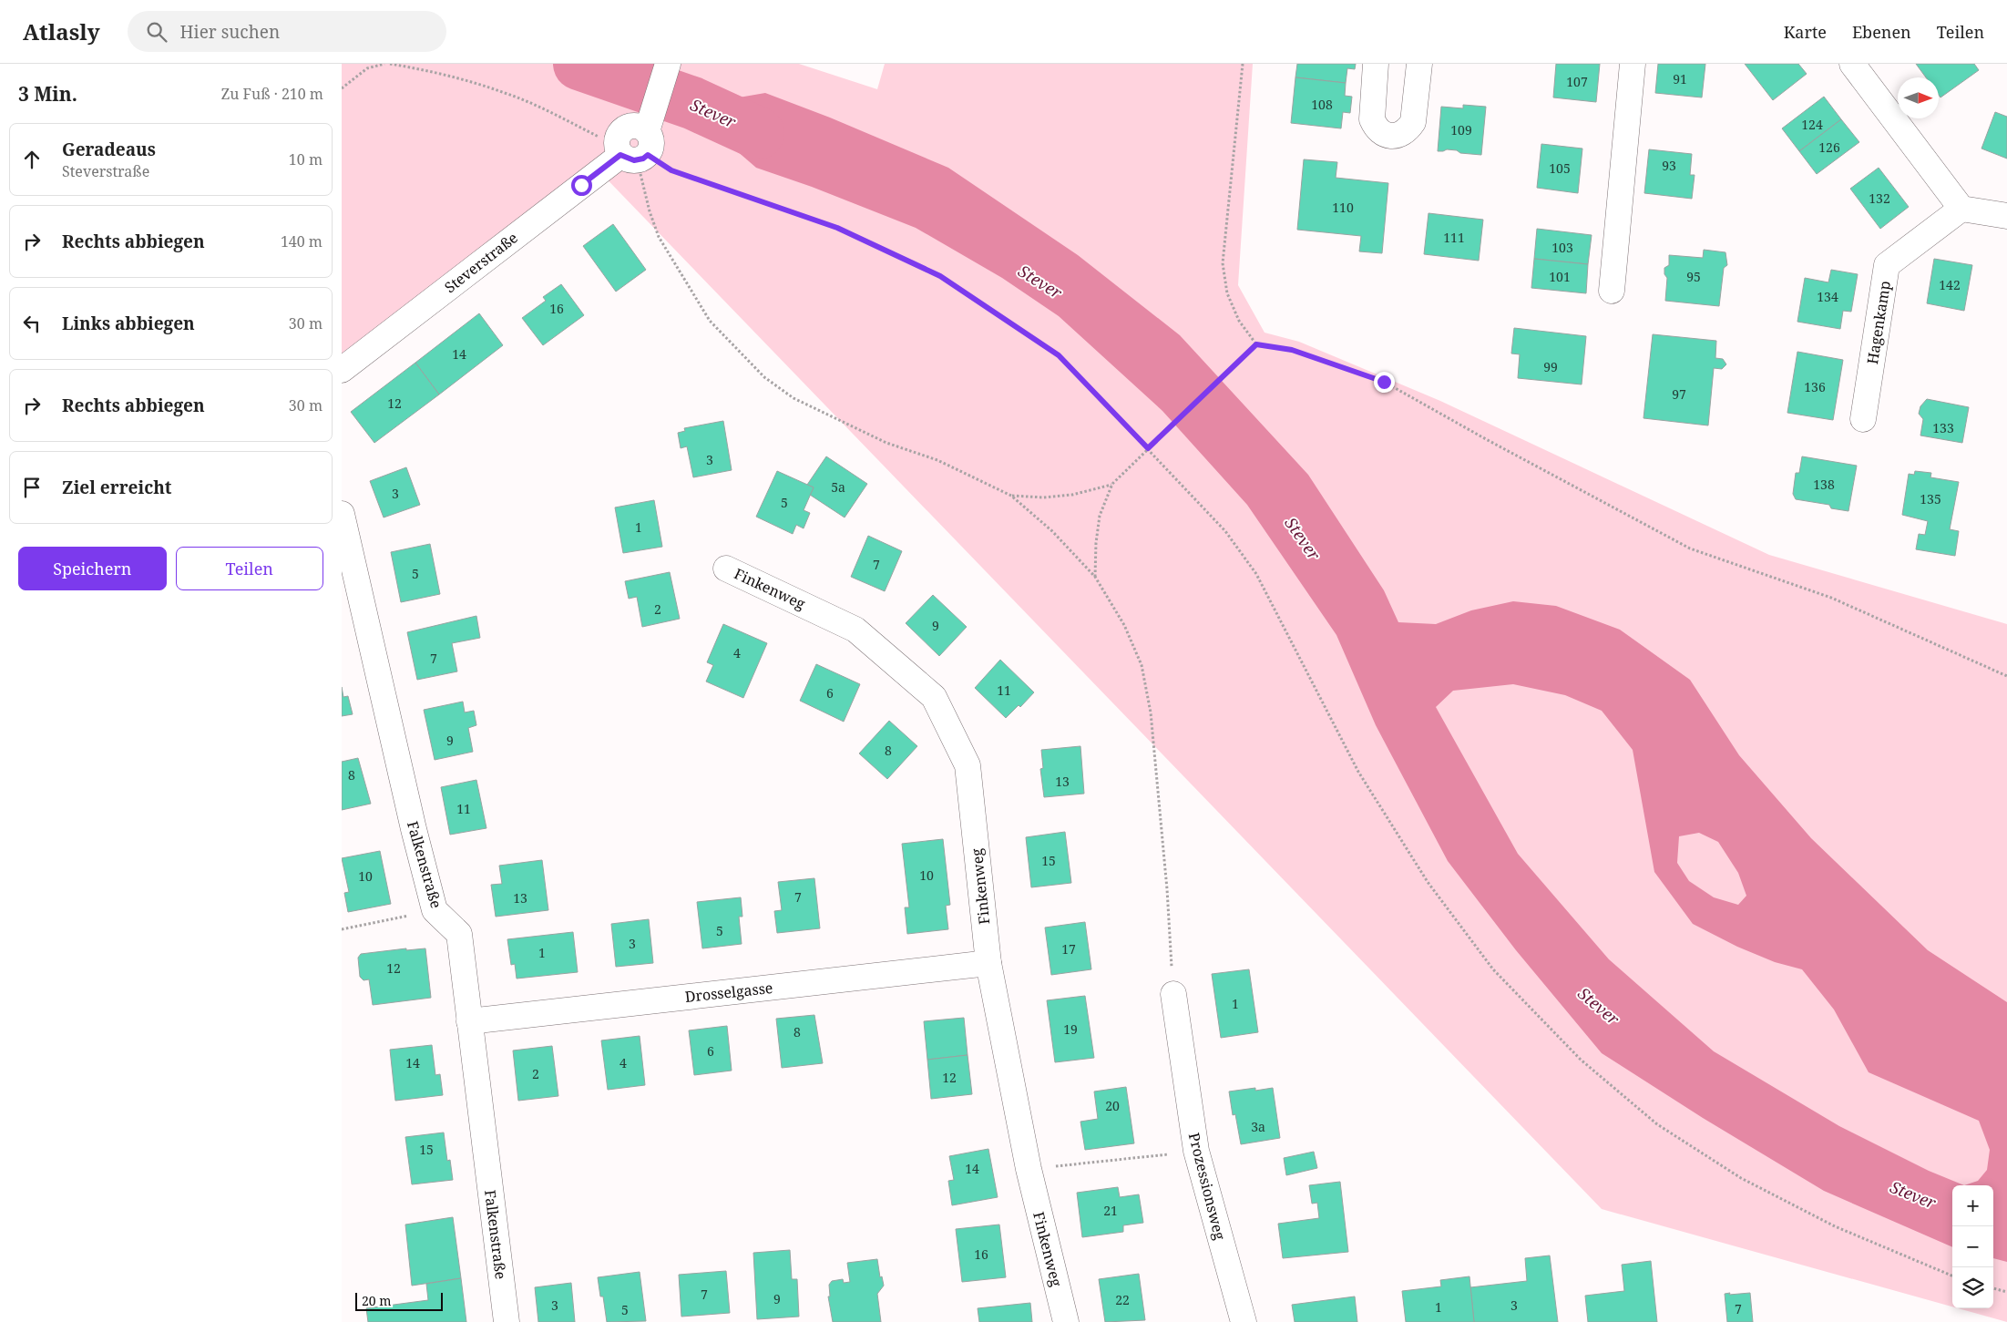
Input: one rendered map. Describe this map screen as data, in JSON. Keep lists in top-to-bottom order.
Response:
{
  "streets": {
    "street": [
      "Steverstraße",
      "Hagenkamp",
      "Finkenweg",
      "Falkenstraße",
      "Drosselgasse",
      "Prozessionsweg"
    ]
  },
  "crossings": [
    ["Finkenweg", "Drosselgasse"],
    ["Falkenstraße", "Drosselgasse"]
  ],
  "water": ["Stever"],
  "house_numbers": [
    "91",
    "107",
    "108",
    "124",
    "109",
    "126",
    "93",
    "105",
    "132",
    "110",
    "111",
    "103",
    "101",
    "95",
    "142",
    "134",
    "16",
    "14",
    "99",
    "136",
    "97",
    "12",
    "133",
    "3",
    "138",
    "5a",
    "3",
    "135",
    "5",
    "1",
    "7",
    "5",
    "2",
    "9",
    "4",
    "7",
    "11",
    "6",
    "9",
    "8",
    "8",
    "13",
    "11",
    "15",
    "10",
    "10",
    "7",
    "13",
    "5",
    "3",
    "17",
    "1",
    "12",
    "1",
    "19",
    "8",
    "6",
    "14",
    "4",
    "2",
    "12",
    "20",
    "3a",
    "15",
    "14",
    "21",
    "16",
    "7",
    "9",
    "22",
    "3",
    "3",
    "1",
    "7",
    "5"
  ],
  "scale_bar": "20 m",
  "north": "right",
  "page": {
    "header": "Atlasly",
    "search": "Hier suchen",
    "nav": ["Karte", "Ebenen", "Teilen"],
    "heading": ["3 Min.", "Zu Fuß · 210 m"],
    "list": [
      ["Geradeaus", "Steverstraße", "10 m"],
      ["Rechts abbiegen", "140 m"],
      ["Links abbiegen", "30 m"],
      ["Rechts abbiegen", "30 m"],
      "Ziel erreicht"
    ],
    "buttons": ["Speichern", "Teilen"],
    "map_buttons": ["+", "−"],
    "scale": "20 m"
  }
}
